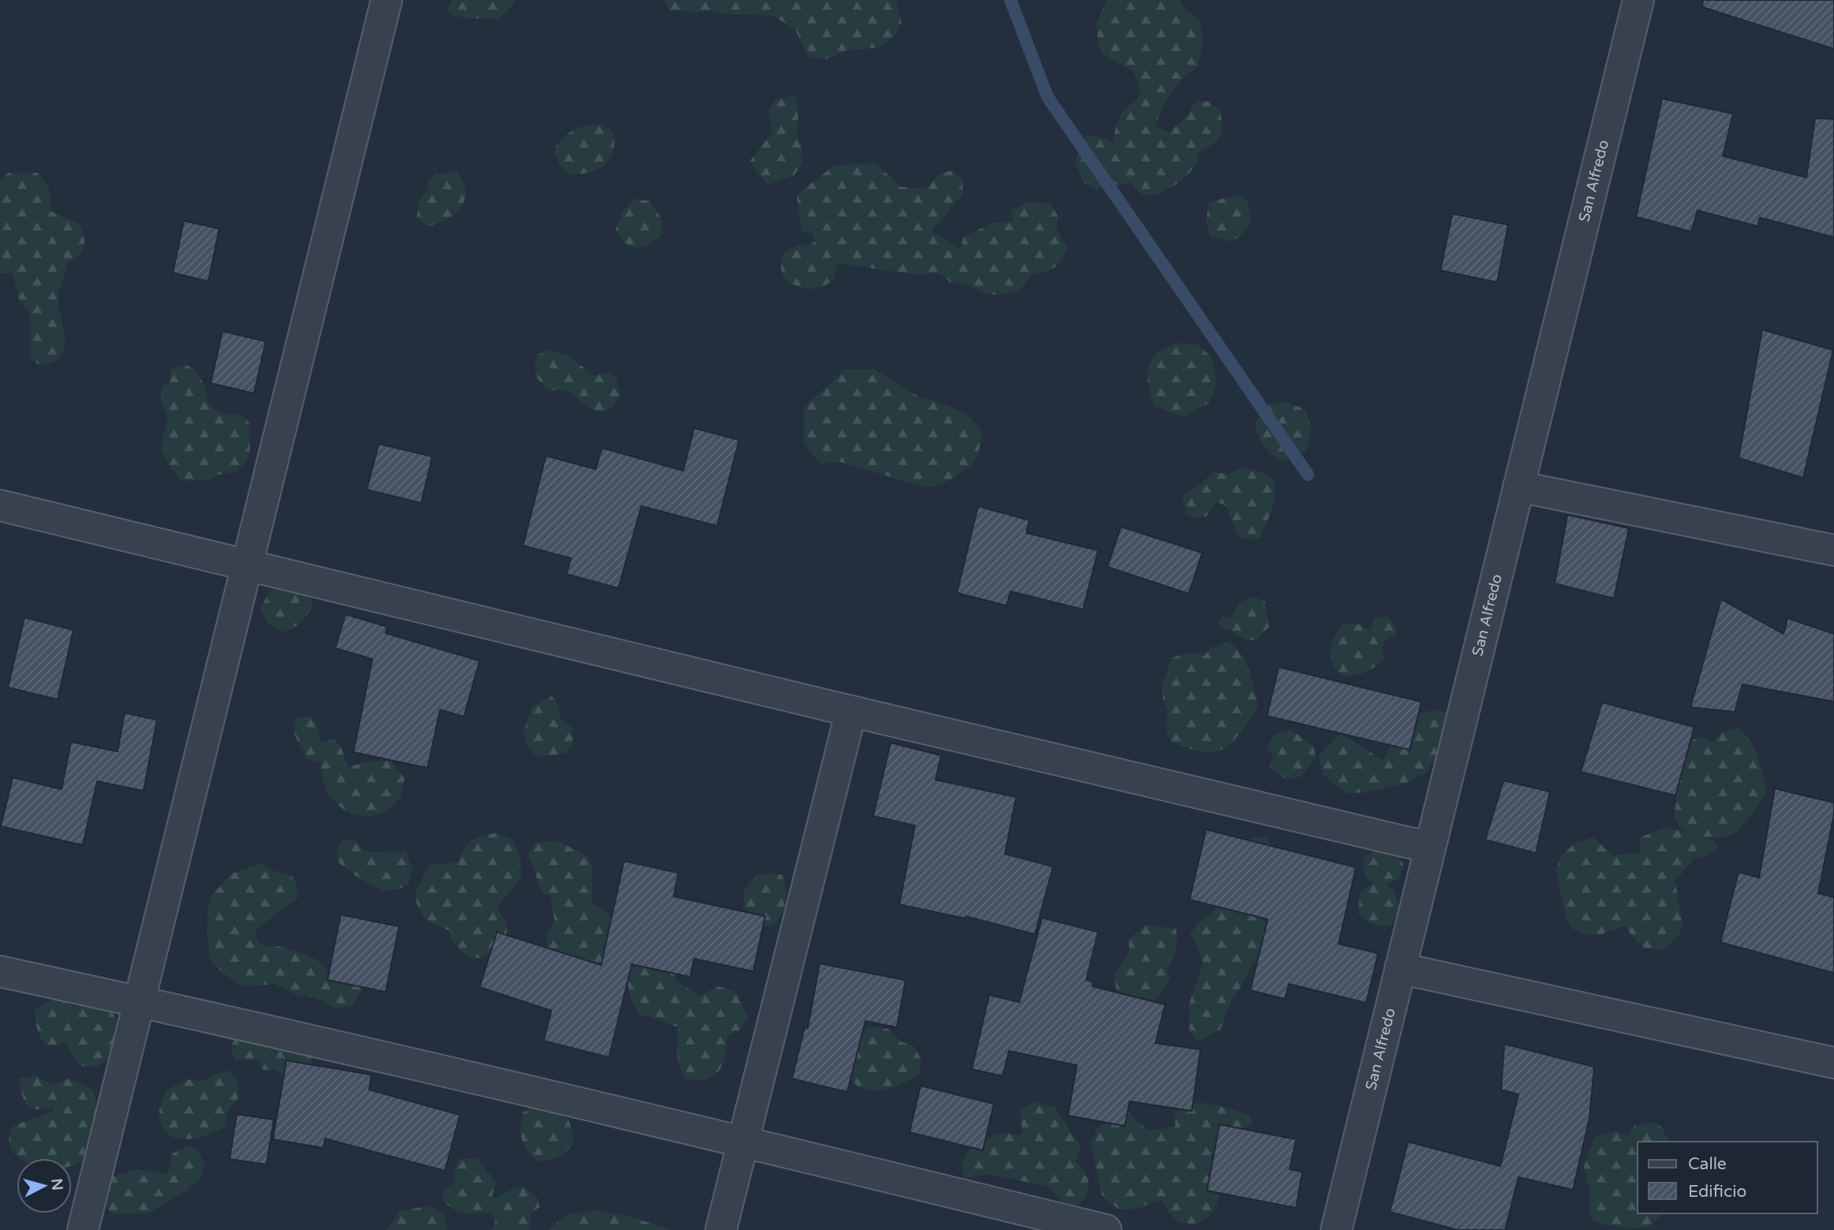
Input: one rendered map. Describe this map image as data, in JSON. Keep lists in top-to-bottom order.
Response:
{
  "streets": {
    "street": ["San Alfredo"]
  },
  "legend": ["Calle", "Edificio"],
  "north": "right"
}
